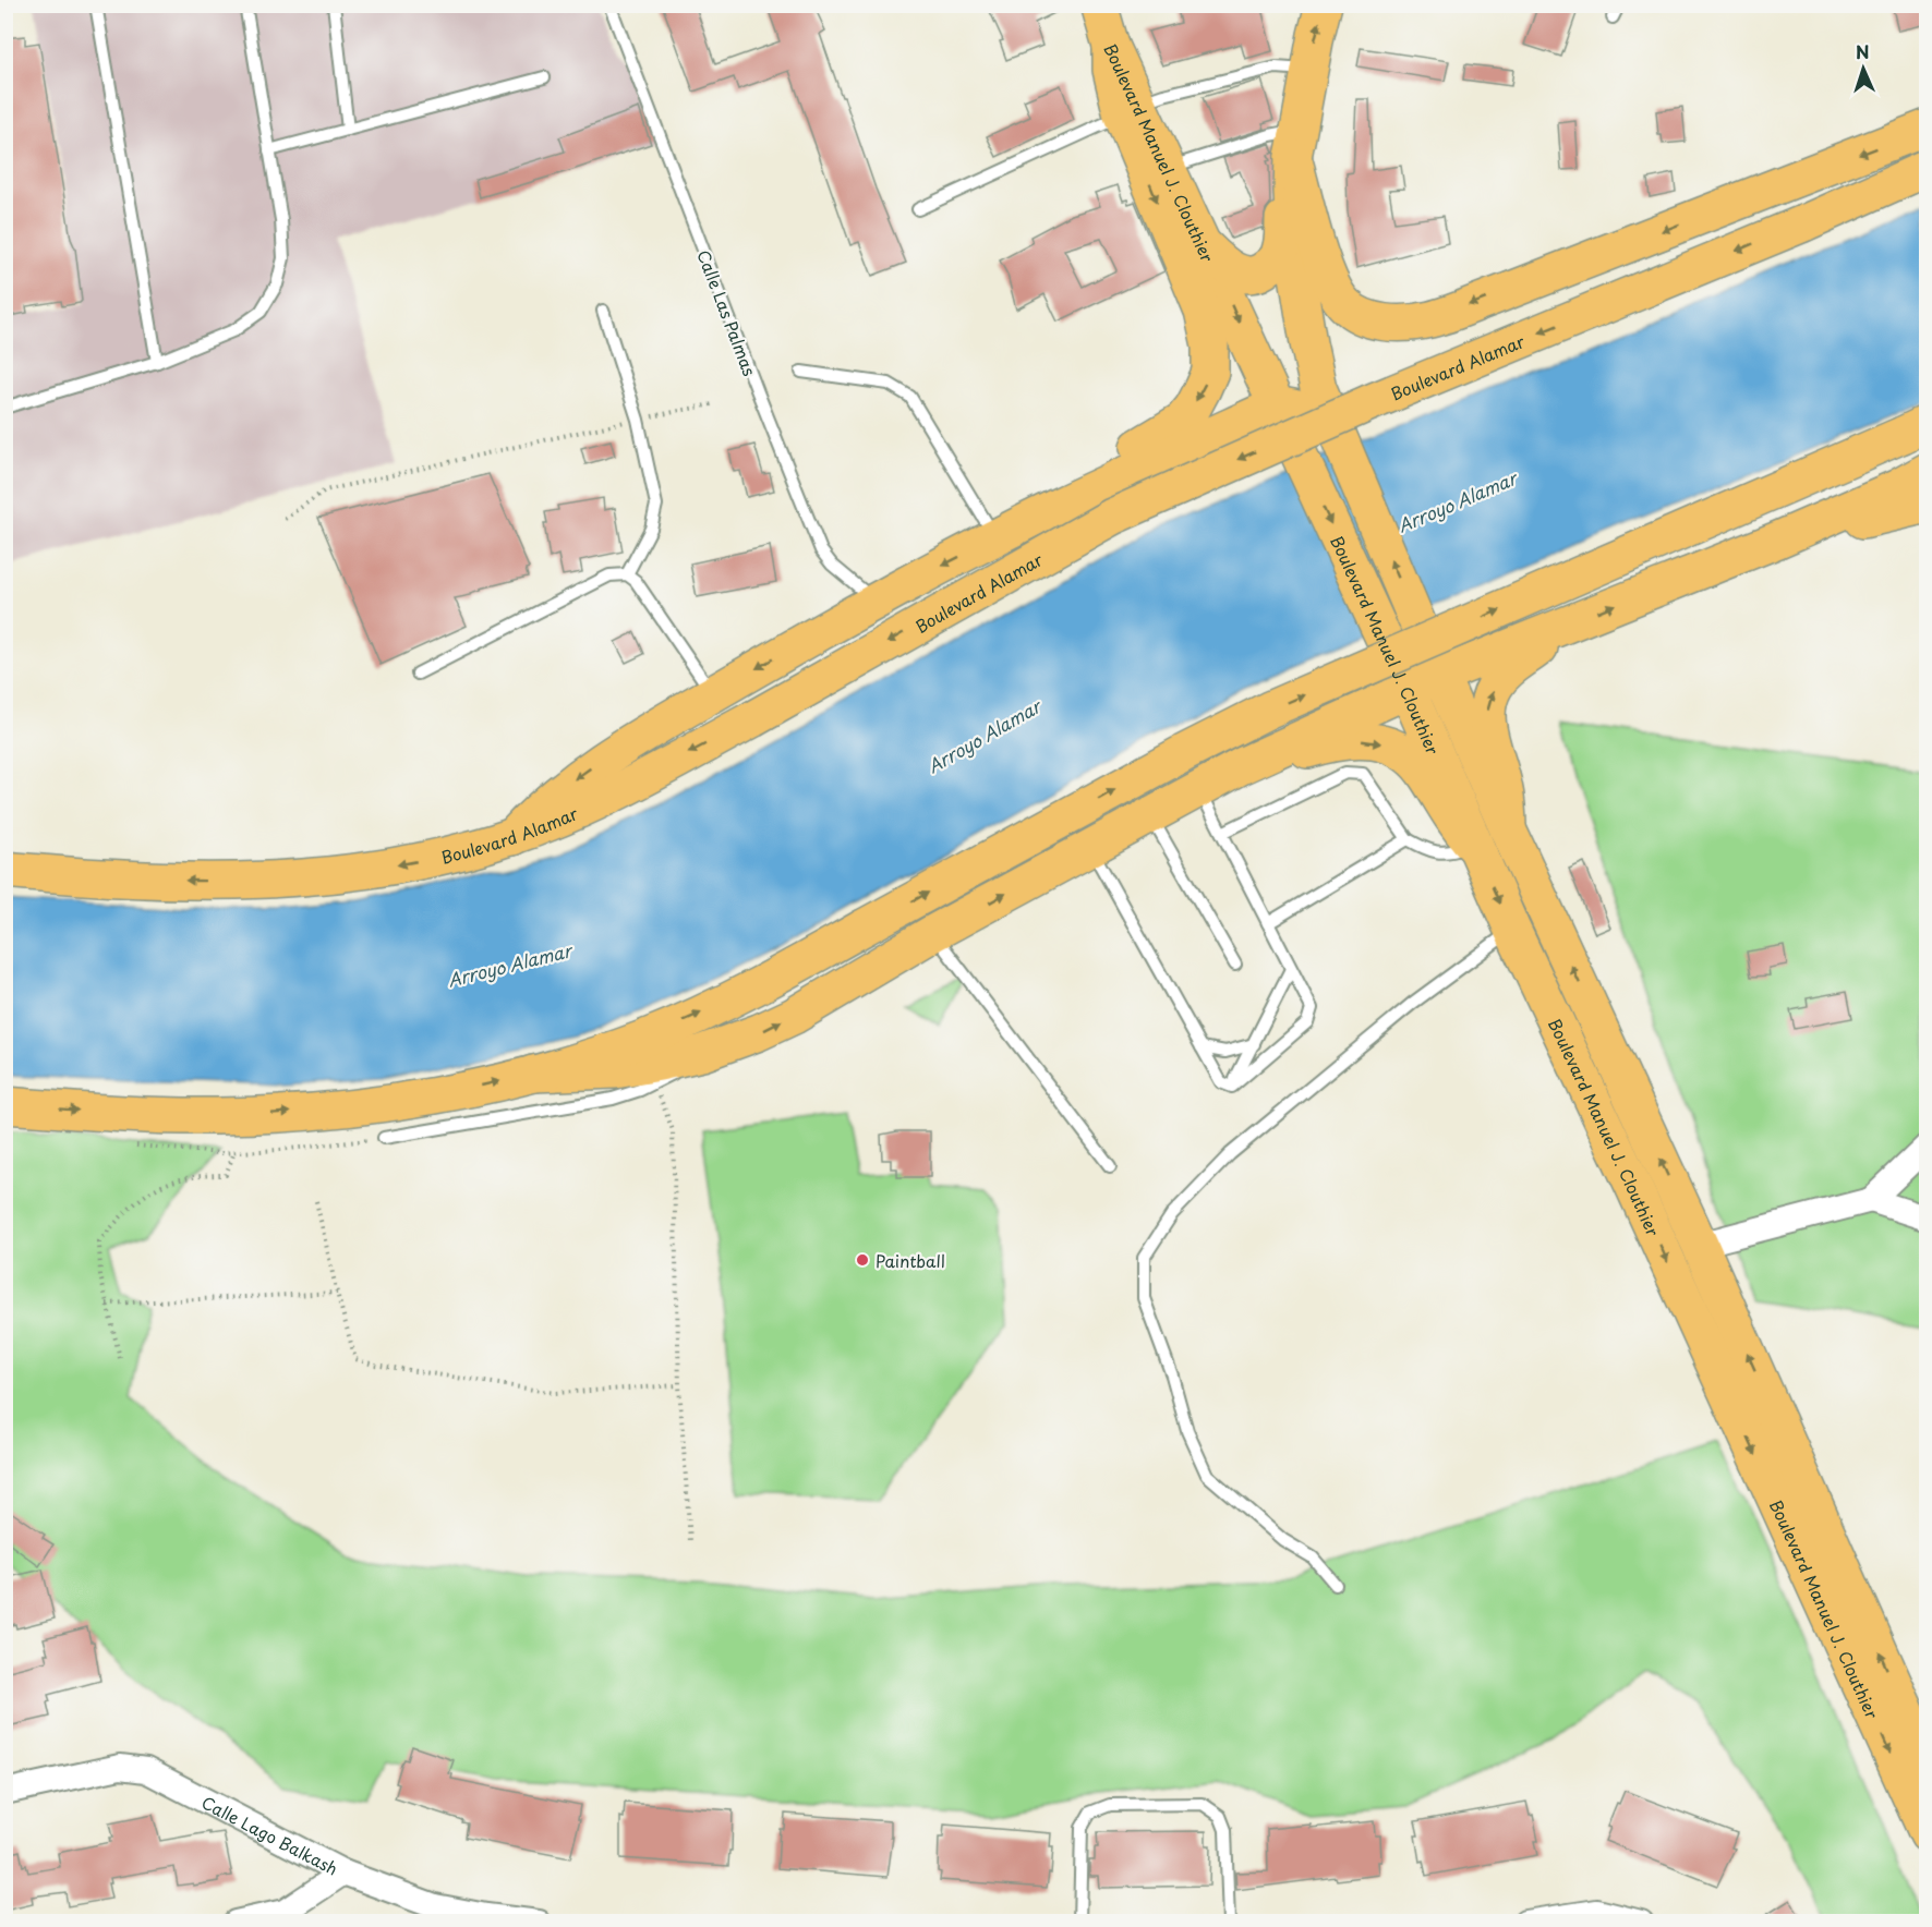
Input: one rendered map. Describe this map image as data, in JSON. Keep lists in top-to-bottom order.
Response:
{
  "streets": {
    "main road": ["Boulevard Manuel J. Clouthier", "Boulevard Alamar"],
    "street": ["Calle Lago Balkash"],
    "lane": ["Calle Las Palmas"]
  },
  "water": ["Arroyo Alamar"],
  "places": ["Paintball"],
  "north": "top"
}
